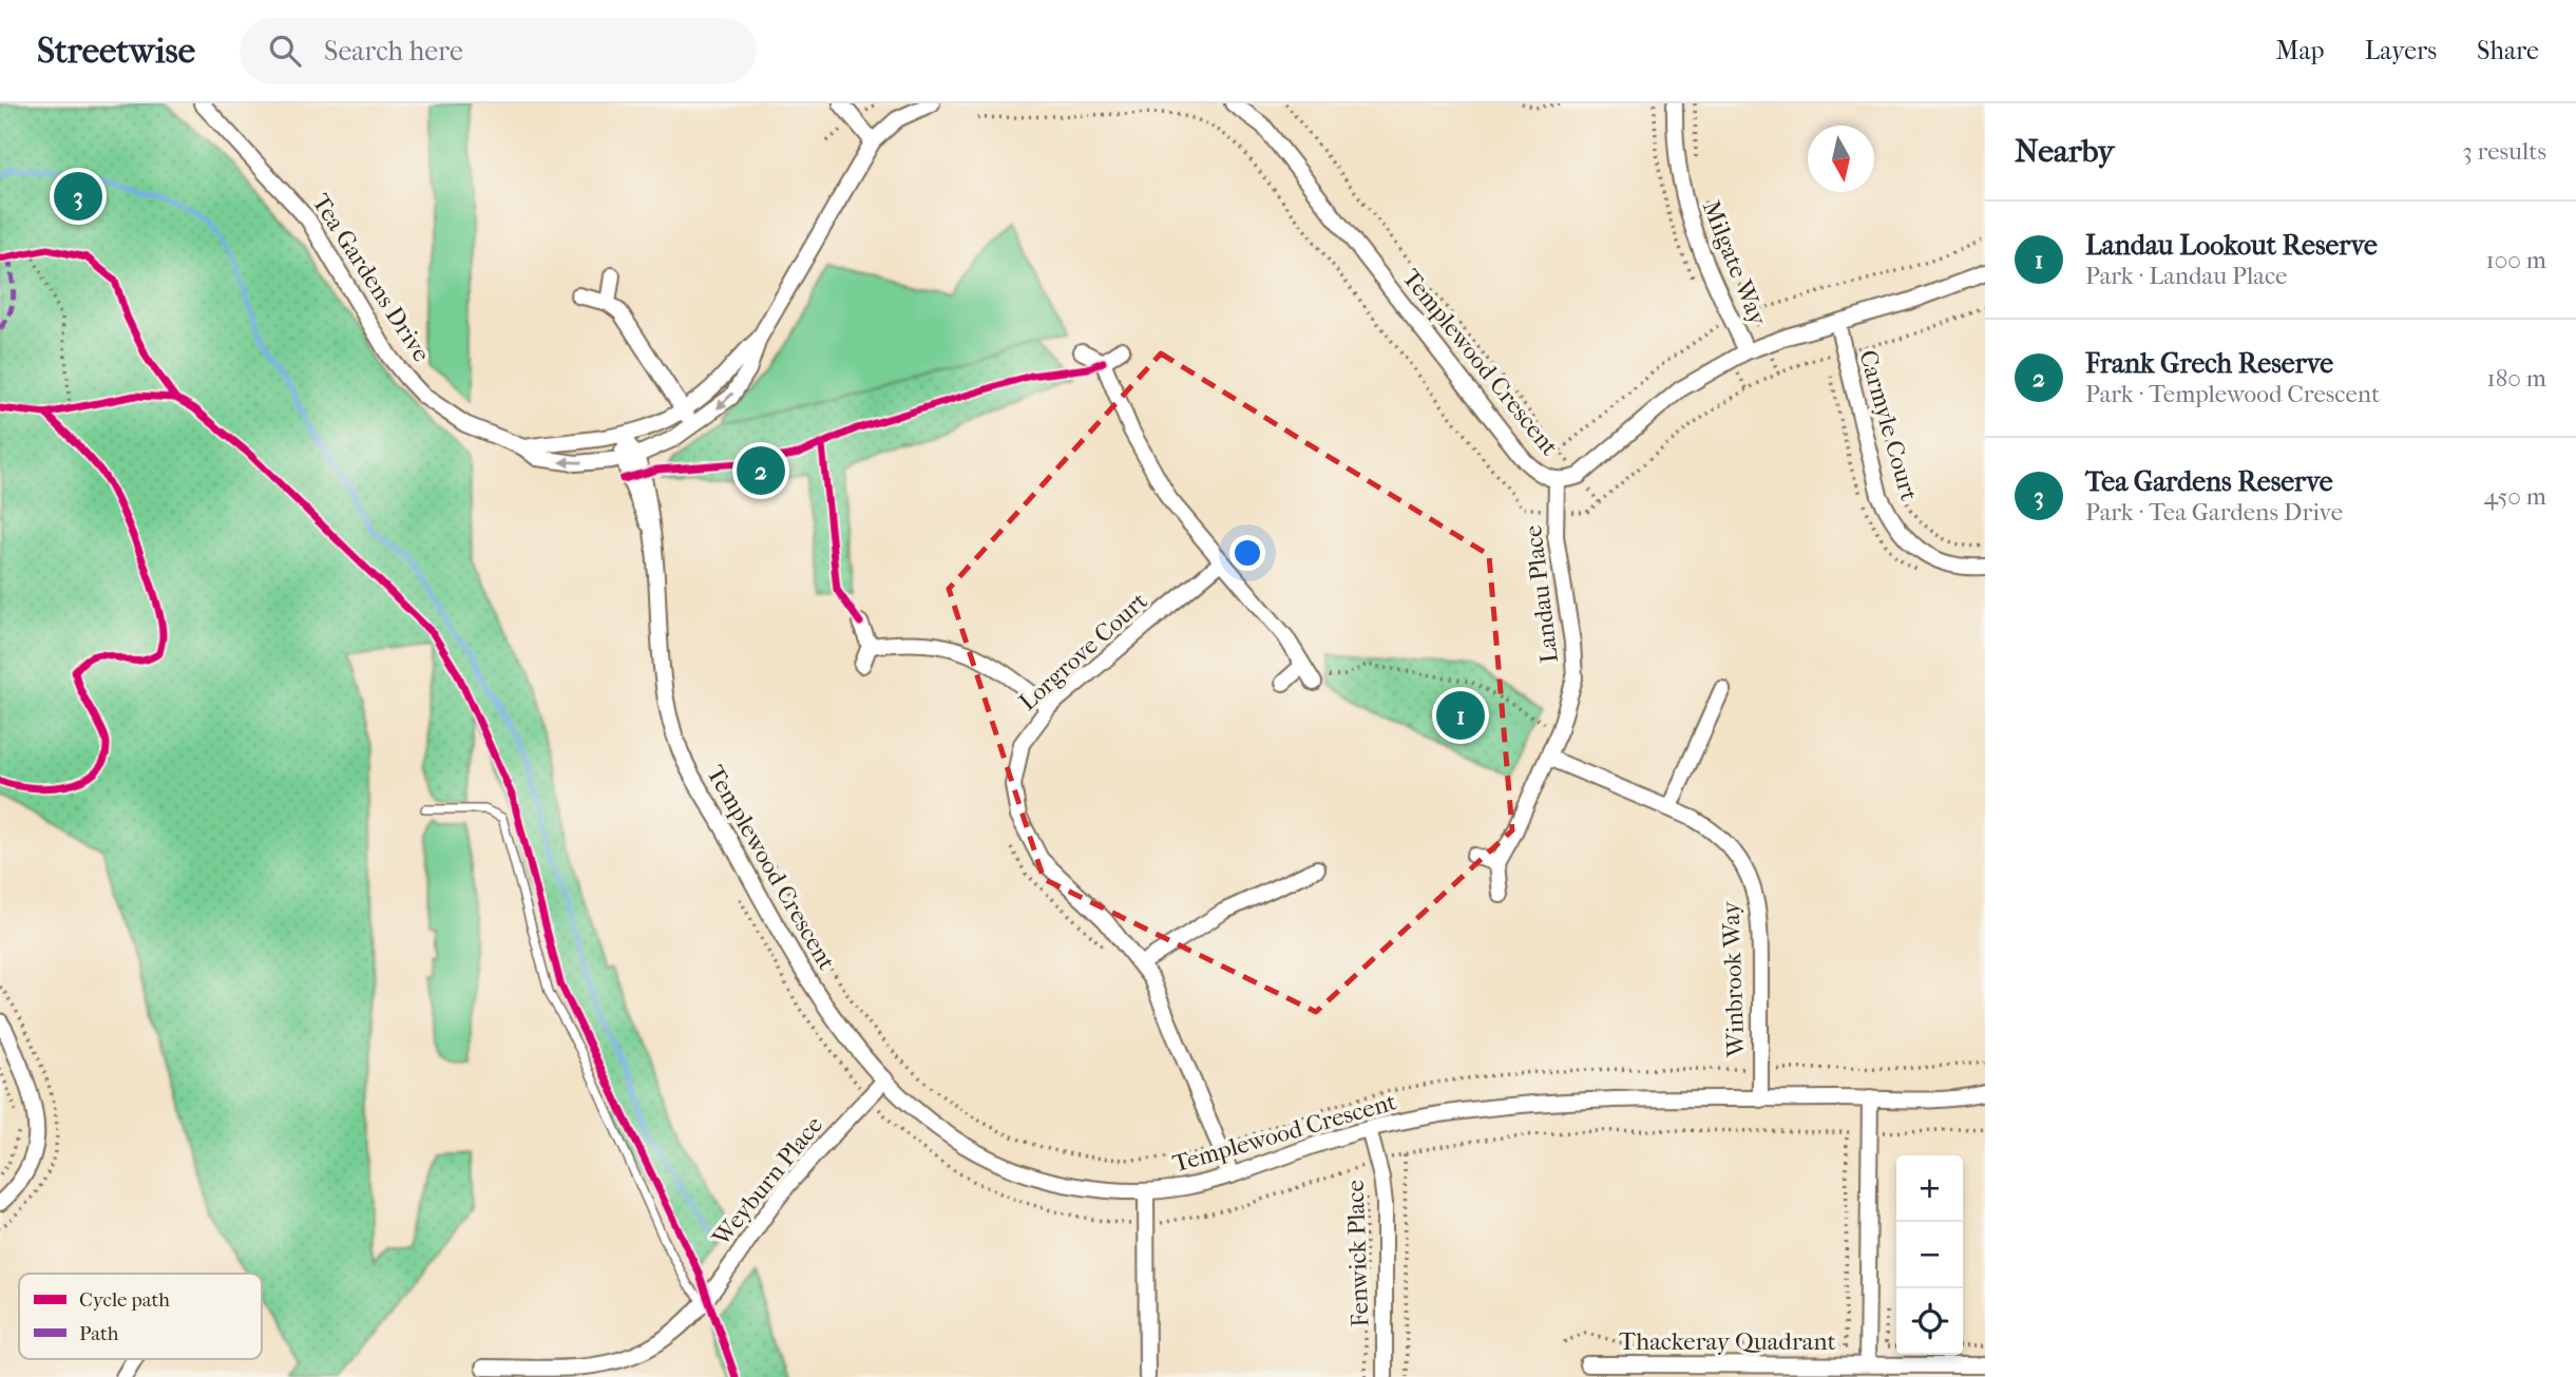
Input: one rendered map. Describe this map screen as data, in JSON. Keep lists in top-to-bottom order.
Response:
{
  "streets": {
    "street": [
      "Milgate Way",
      "Tea Gardens Drive",
      "Templewood Crescent",
      "Carmyle Court",
      "Landau Place",
      "Lorgrove Court",
      "Winbrook Way",
      "Weyburn Place",
      "Fenwick Place",
      "Thackeray Quadrant"
    ]
  },
  "crossings": [
    ["Milgate Way", "Templewood Crescent"],
    ["Tea Gardens Drive", "Templewood Crescent"],
    ["Templewood Crescent", "Carmyle Court"],
    ["Templewood Crescent", "Landau Place"],
    ["Templewood Crescent", "Lorgrove Court"],
    ["Templewood Crescent", "Winbrook Way"],
    ["Templewood Crescent", "Weyburn Place"],
    ["Templewood Crescent", "Fenwick Place"],
    ["Templewood Crescent", "Thackeray Quadrant"],
    ["Landau Place", "Winbrook Way"]
  ],
  "legend": ["Cycle path", "Path"],
  "north": "bottom",
  "page": {
    "header": "Streetwise",
    "search": "Search here",
    "nav": ["Map", "Layers", "Share"],
    "heading": ["Nearby", "3 results"],
    "pins": ["3", "2", "1"],
    "list": [
      {
        "mark": "1",
        "name": "Landau Lookout Reserve",
        "note": "Park · Landau Place",
        "value": "100 m"
      },
      {
        "mark": "2",
        "name": "Frank Grech Reserve",
        "note": "Park · Templewood Crescent",
        "value": "180 m"
      },
      {
        "mark": "3",
        "name": "Tea Gardens Reserve",
        "note": "Park · Tea Gardens Drive",
        "value": "450 m"
      }
    ],
    "map_buttons": ["+", "−"]
  }
}
